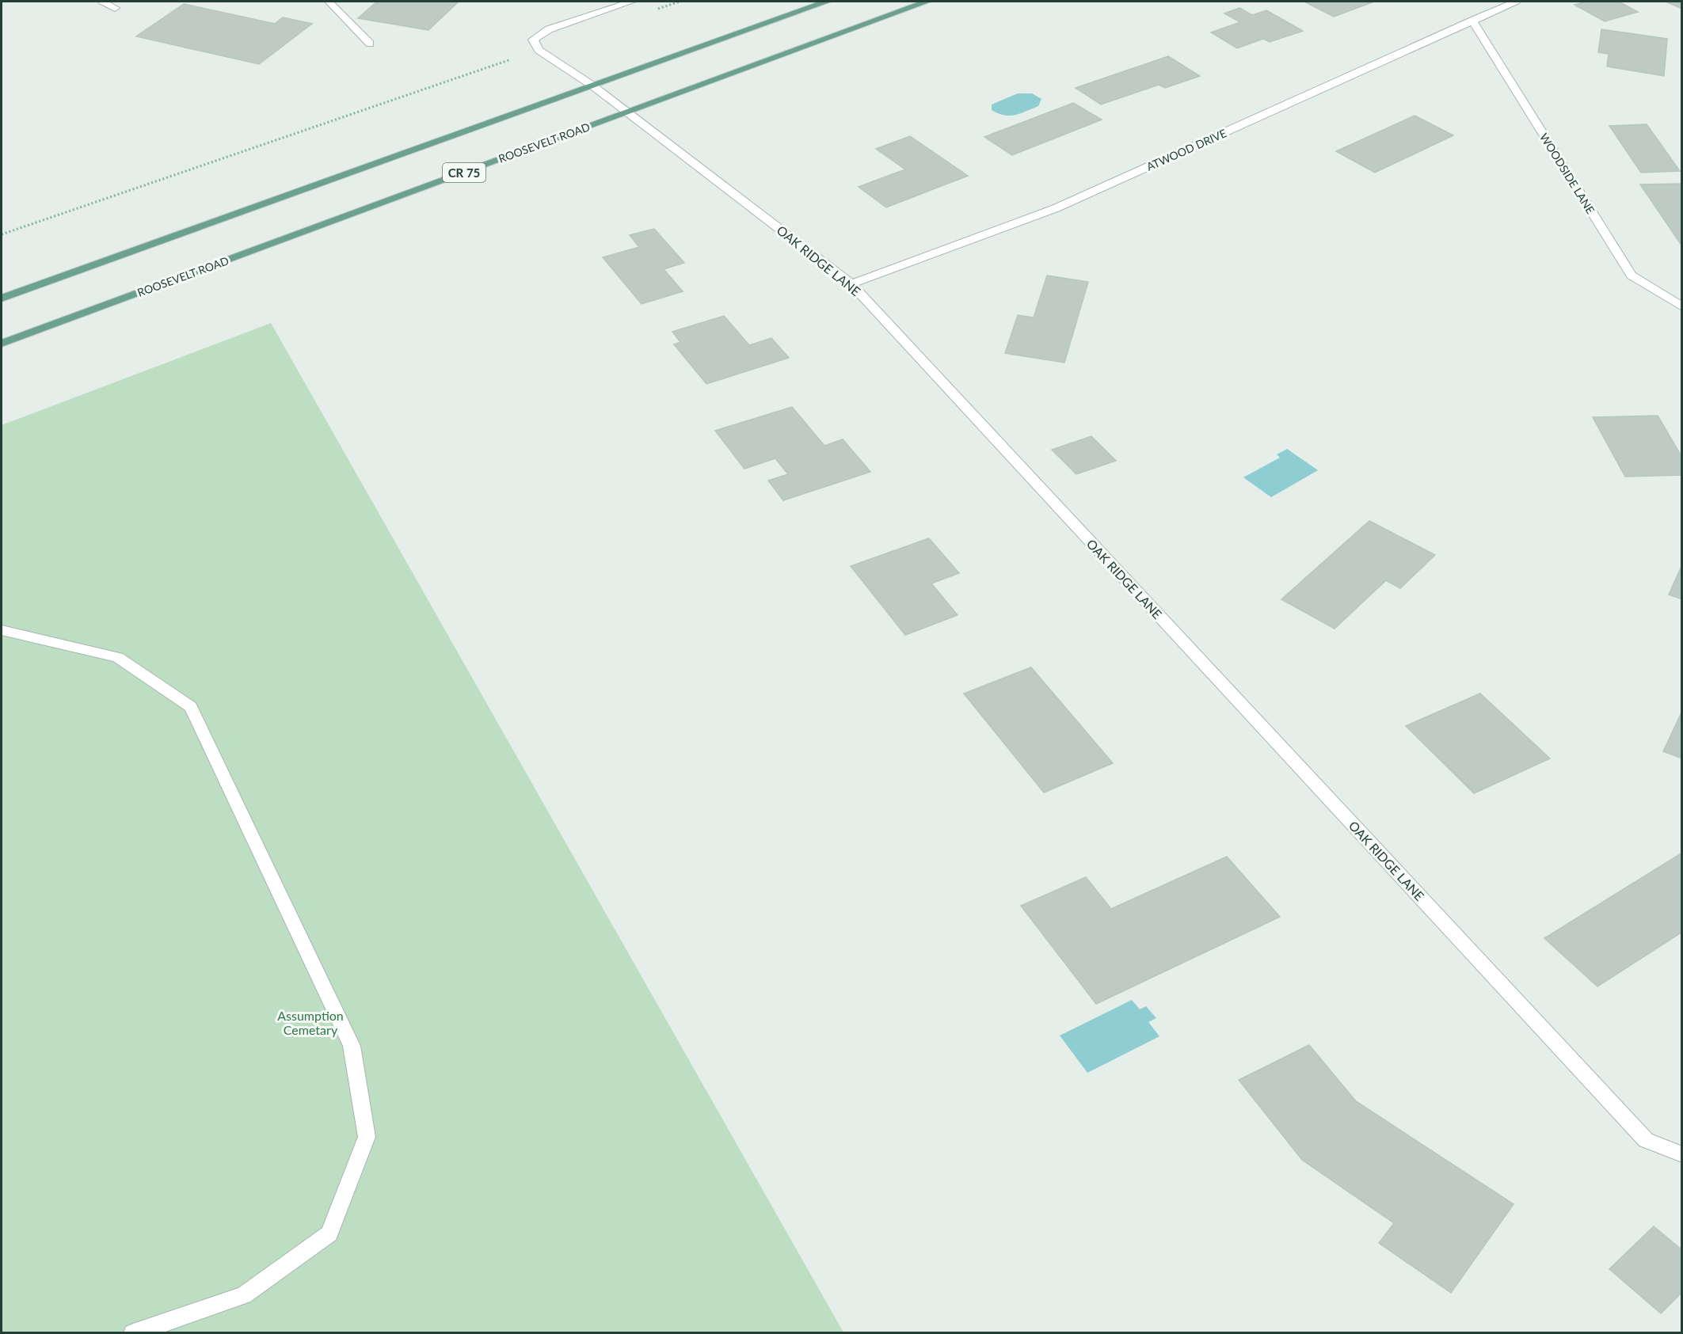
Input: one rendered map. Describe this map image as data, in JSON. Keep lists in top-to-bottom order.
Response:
{
  "streets": {
    "main road": ["ROOSEVELT ROAD", "CR 75"],
    "street": ["ATWOOD DRIVE", "WOODSIDE LANE", "OAK RIDGE LANE"]
  },
  "crossings": [
    ["ROOSEVELT ROAD", "OAK RIDGE LANE"],
    ["ATWOOD DRIVE", "WOODSIDE LANE"],
    ["ATWOOD DRIVE", "OAK RIDGE LANE"]
  ],
  "parks": ["Assumption Cemetary"]
}
